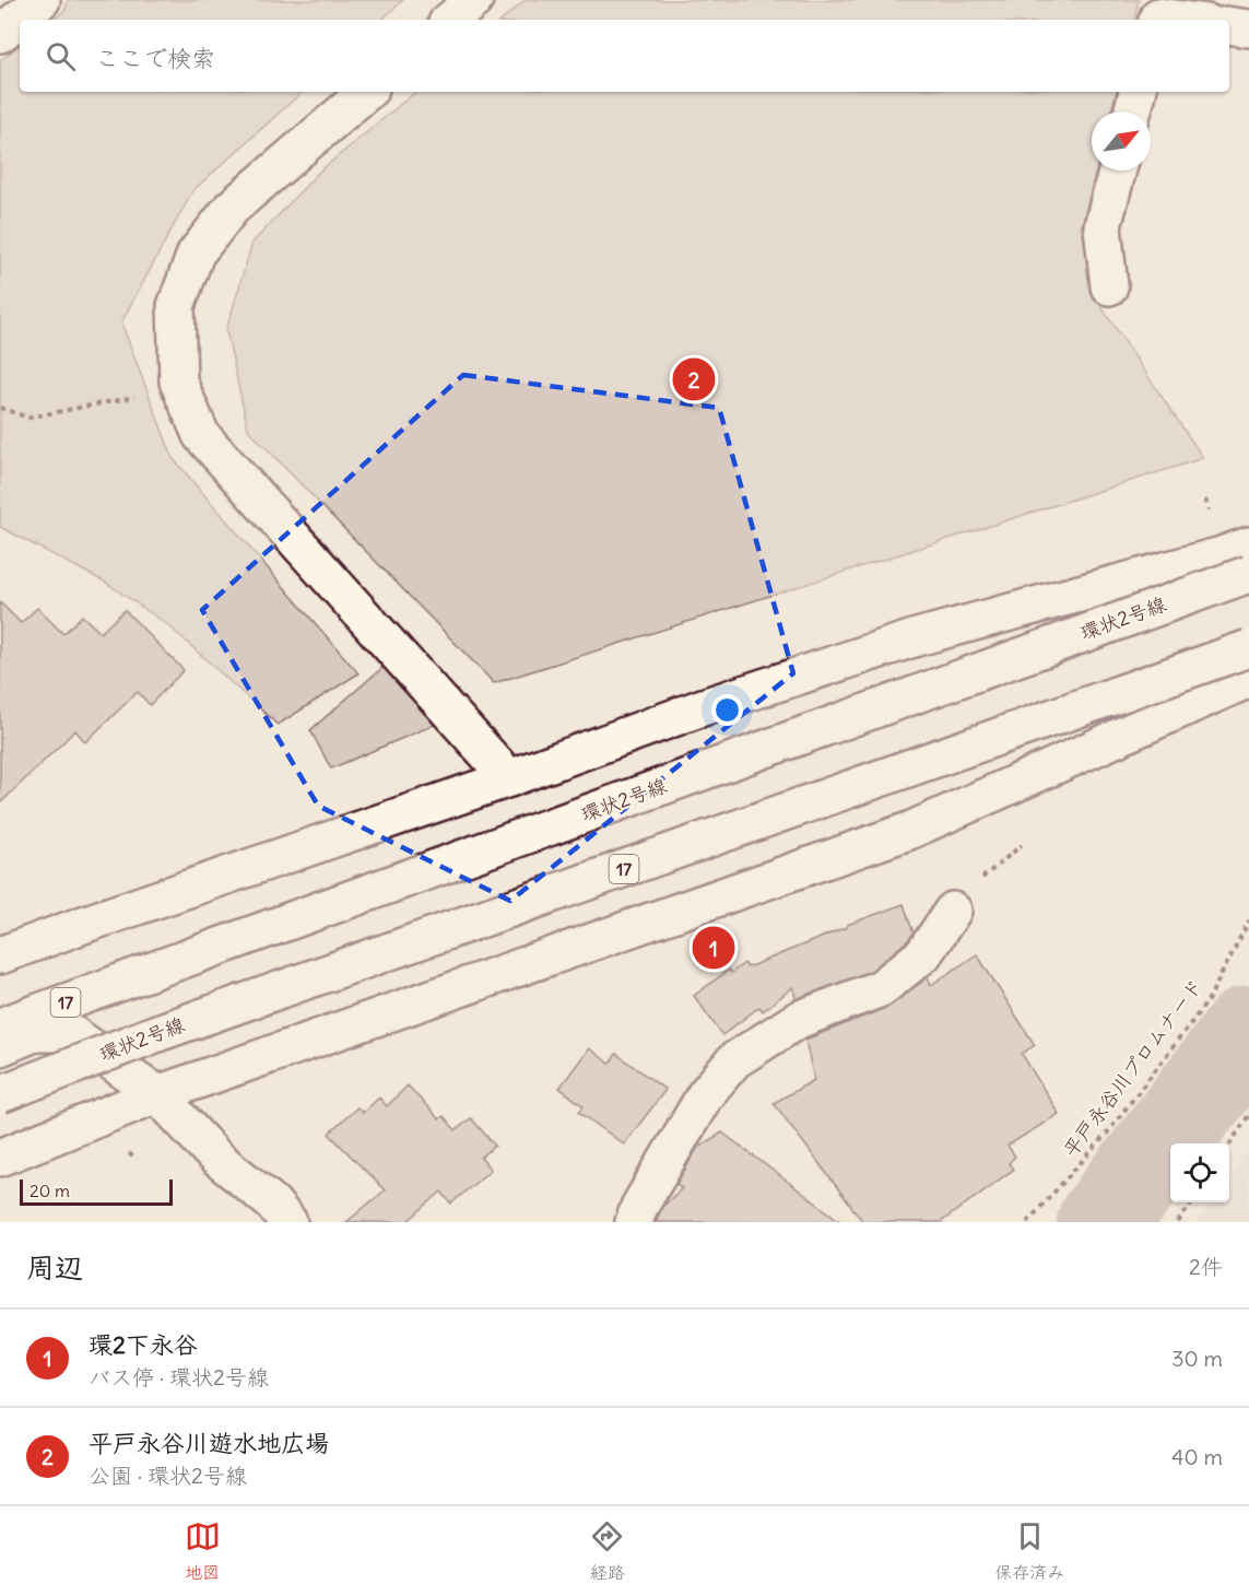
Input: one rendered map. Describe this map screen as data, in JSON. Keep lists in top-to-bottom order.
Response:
{
  "streets": {
    "main road": ["環状2号線", "17"],
    "path": ["平戸永谷川プロムナード"]
  },
  "scale_bar": "20 m",
  "north": "top right",
  "page": {
    "search": "ここで検索",
    "pins": ["2", "1"],
    "scale": "20 m",
    "heading": ["周辺", "2件"],
    "list": [
      {
        "mark": "1",
        "name": "環2下永谷",
        "note": "バス停 · 環状2号線",
        "value": "30 m"
      },
      {
        "mark": "2",
        "name": "平戸永谷川遊水地広場",
        "note": "公園 · 環状2号線",
        "value": "40 m"
      }
    ],
    "nav": ["地図", "経路", "保存済み"]
  }
}
